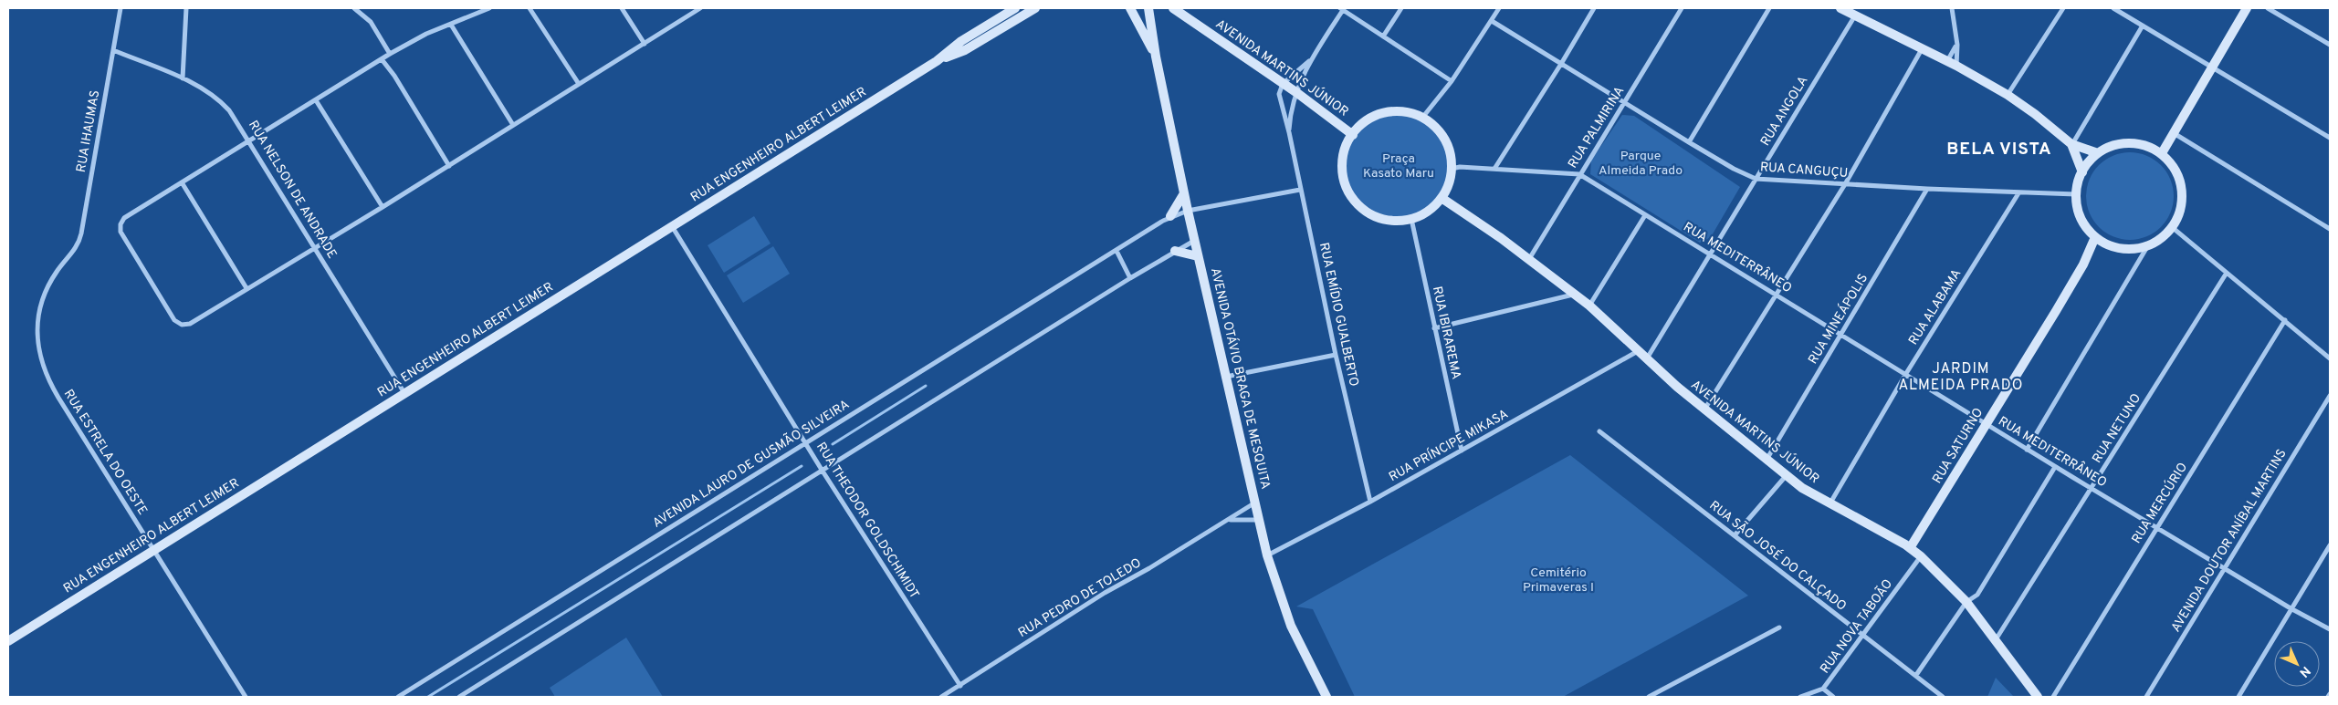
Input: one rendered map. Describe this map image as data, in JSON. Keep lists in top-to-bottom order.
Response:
{
  "streets": {
    "street": [
      "AVENIDA MARTINS JÚNIOR",
      "RUA ANGOLA",
      "RUA PALMIRINA",
      "RUA IHAUMAS",
      "RUA ENGENHEIRO ALBERT LEIMER",
      "RUA CANGUÇU",
      "RUA NELSON DE ANDRADE",
      "RUA MEDITERRÂNEO",
      "RUA ALABAMA",
      "RUA EMÍDIO GUALBERTO",
      "RUA MINEÁPOLIS",
      "RUA IBIRAREMA",
      "AVENIDA OTÁVIO BRAGA DE MESQUITA",
      "RUA NETUNO",
      "RUA PRÍNCIPE MIKASA",
      "RUA SATURNO",
      "RUA ESTRELA DO OESTE",
      "AVENIDA LAURO DE GUSMÃO SILVEIRA",
      "RUA MERCÚRIO",
      "RUA THEODOR GOLDSCHIMIDT",
      "AVENIDA DOUTOR ANÍBAL MARTINS",
      "RUA SÃO JOSÉ DO CALÇADO",
      "RUA PEDRO DE TOLEDO",
      "RUA NOVA TABOÃO"
    ]
  },
  "crossings": [
    ["AVENIDA MARTINS JÚNIOR", "RUA ANGOLA"],
    ["AVENIDA MARTINS JÚNIOR", "RUA PALMIRINA"],
    ["AVENIDA MARTINS JÚNIOR", "RUA ALABAMA"],
    ["AVENIDA MARTINS JÚNIOR", "RUA EMÍDIO GUALBERTO"],
    ["AVENIDA MARTINS JÚNIOR", "RUA MINEÁPOLIS"],
    ["AVENIDA MARTINS JÚNIOR", "RUA IBIRAREMA"],
    ["AVENIDA MARTINS JÚNIOR", "RUA NETUNO"],
    ["AVENIDA MARTINS JÚNIOR", "RUA PRÍNCIPE MIKASA"],
    ["AVENIDA MARTINS JÚNIOR", "RUA SATURNO"],
    ["AVENIDA MARTINS JÚNIOR", "RUA NOVA TABOÃO"],
    ["RUA ANGOLA", "RUA CANGUÇU"],
    ["RUA ANGOLA", "RUA MEDITERRÂNEO"],
    ["RUA PALMIRINA", "RUA CANGUÇU"],
    ["RUA PALMIRINA", "RUA MEDITERRÂNEO"],
    ["RUA IHAUMAS", "RUA NELSON DE ANDRADE"],
    ["RUA IHAUMAS", "RUA ESTRELA DO OESTE"],
    ["RUA ENGENHEIRO ALBERT LEIMER", "RUA NELSON DE ANDRADE"],
    ["RUA ENGENHEIRO ALBERT LEIMER", "RUA ESTRELA DO OESTE"],
    ["RUA ENGENHEIRO ALBERT LEIMER", "RUA THEODOR GOLDSCHIMIDT"],
    ["RUA CANGUÇU", "RUA ALABAMA"],
    ["RUA CANGUÇU", "RUA MINEÁPOLIS"],
    ["RUA CANGUÇU", "RUA SATURNO"],
    ["RUA MEDITERRÂNEO", "RUA ALABAMA"],
    ["RUA MEDITERRÂNEO", "RUA MINEÁPOLIS"],
    ["RUA MEDITERRÂNEO", "RUA NETUNO"],
    ["RUA MEDITERRÂNEO", "RUA SATURNO"],
    ["RUA MEDITERRÂNEO", "RUA MERCÚRIO"],
    ["RUA MEDITERRÂNEO", "AVENIDA DOUTOR ANÍBAL MARTINS"],
    ["RUA EMÍDIO GUALBERTO", "RUA PRÍNCIPE MIKASA"],
    ["RUA EMÍDIO GUALBERTO", "AVENIDA LAURO DE GUSMÃO SILVEIRA"],
    ["RUA IBIRAREMA", "RUA PRÍNCIPE MIKASA"],
    ["AVENIDA OTÁVIO BRAGA DE MESQUITA", "RUA PRÍNCIPE MIKASA"],
    ["AVENIDA OTÁVIO BRAGA DE MESQUITA", "AVENIDA LAURO DE GUSMÃO SILVEIRA"],
    ["AVENIDA OTÁVIO BRAGA DE MESQUITA", "RUA PEDRO DE TOLEDO"],
    ["AVENIDA LAURO DE GUSMÃO SILVEIRA", "RUA THEODOR GOLDSCHIMIDT"],
    ["RUA THEODOR GOLDSCHIMIDT", "RUA PEDRO DE TOLEDO"],
    ["RUA SÃO JOSÉ DO CALÇADO", "RUA NOVA TABOÃO"]
  ],
  "districts": ["BELA VISTA", "JARDIM ALMEIDA PRADO"],
  "parks": ["Parque Almeida Prado", "Praça Kasato Maru", "Cemitério Primaveras I"],
  "north": "bottom right"
}
